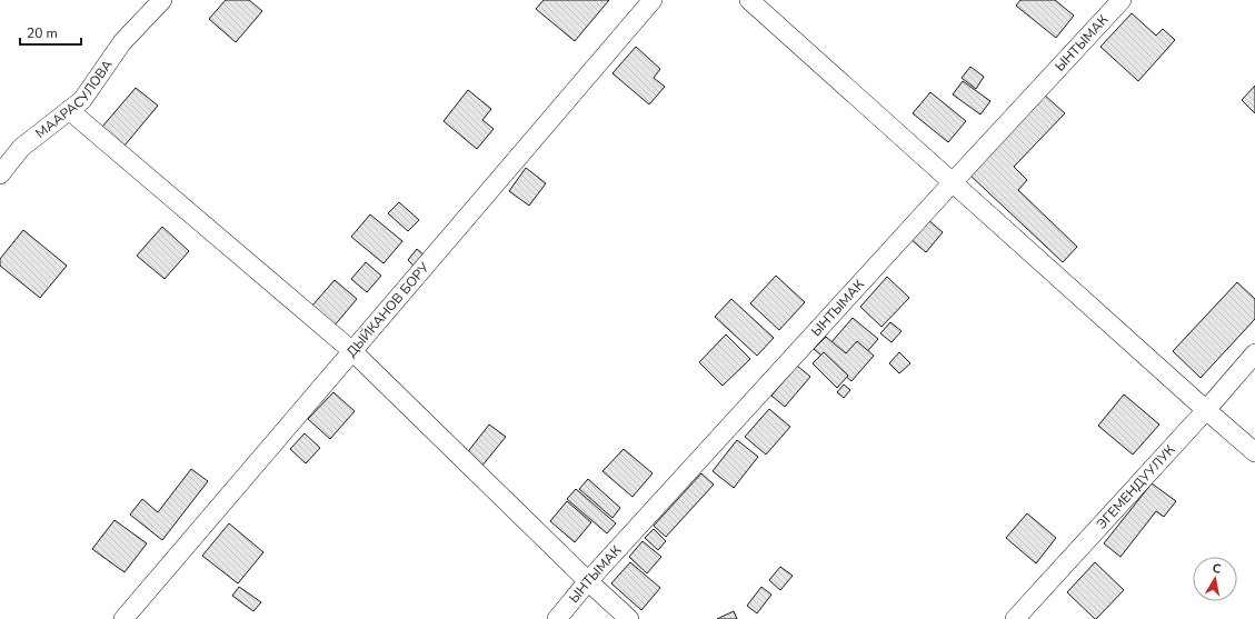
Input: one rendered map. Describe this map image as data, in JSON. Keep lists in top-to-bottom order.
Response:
{
  "streets": {
    "street": [
      "ЫНТЫМАК",
      "МААРАСУЛОВА",
      "ДЫЙКАНОВ БОРУ",
      "ЭГЕМЕНДУУЛУК"
    ]
  },
  "scale_bar": "20 m",
  "north": "top"
}
